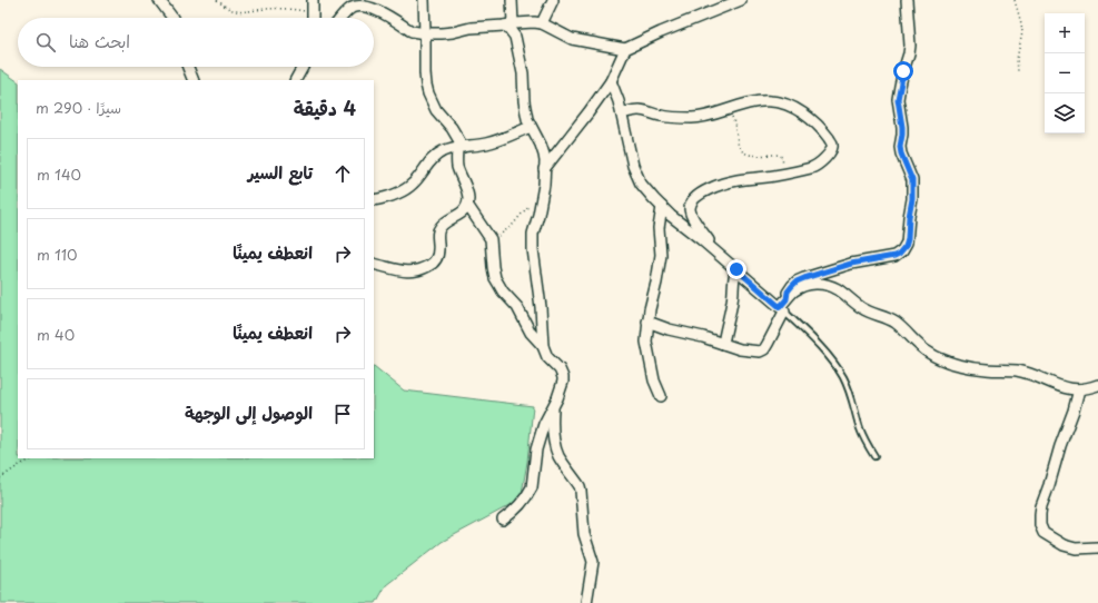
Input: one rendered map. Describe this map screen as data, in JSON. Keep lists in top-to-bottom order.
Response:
{
  "page": {
    "map_buttons": ["+", "−"],
    "search": "ابحث هنا",
    "heading": ["4 دقيقة", "سيرًا · 290 m"],
    "list": [
      ["تابع السير", "140 m"],
      ["انعطف يمينًا", "110 m"],
      ["انعطف يمينًا", "40 m"],
      "الوصول إلى الوجهة"
    ]
  }
}
